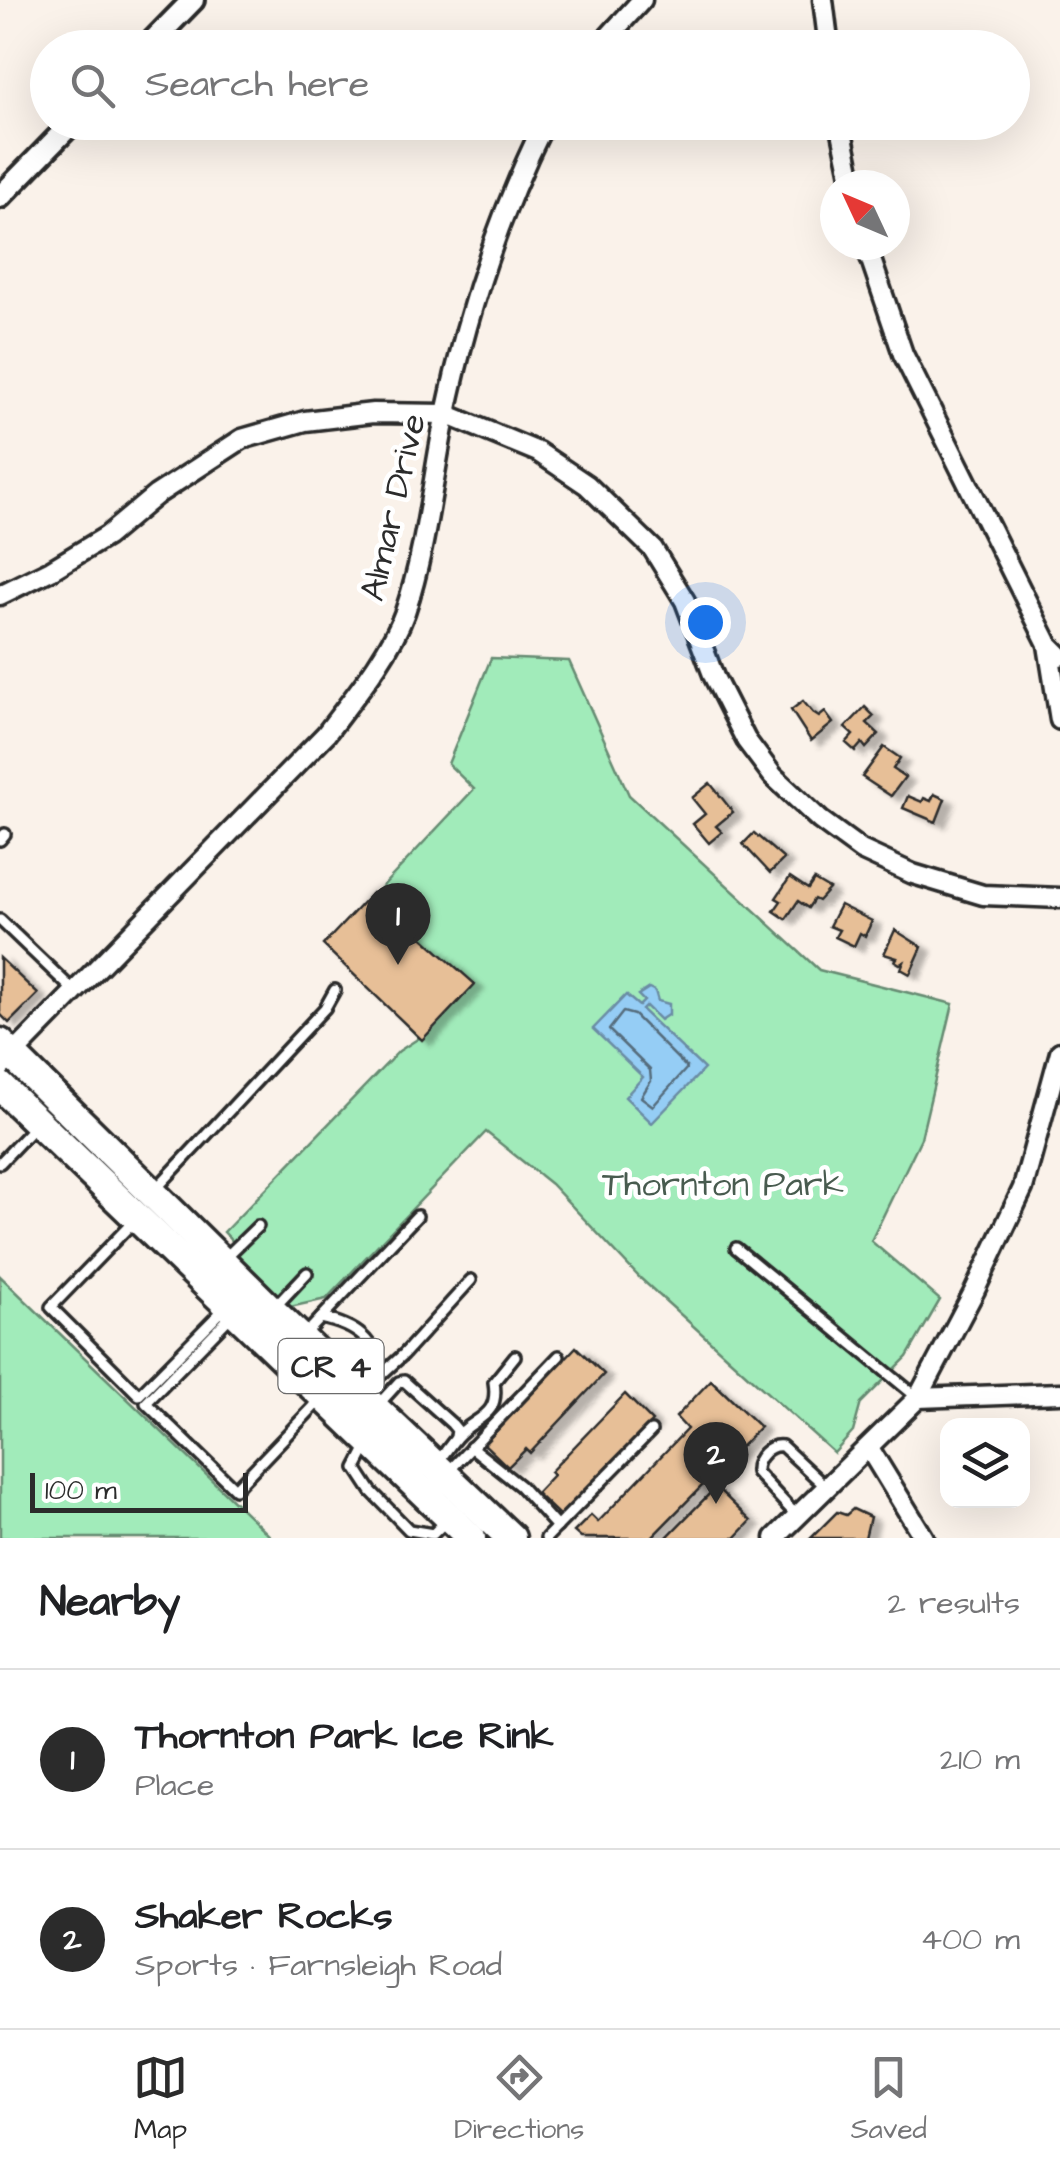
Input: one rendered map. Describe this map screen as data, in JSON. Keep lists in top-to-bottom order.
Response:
{
  "streets": {
    "main road": ["CR 4"],
    "street": ["Almar Drive"]
  },
  "crossings": [
    ["Almar Drive", "CR 4"]
  ],
  "parks": ["Thornton Park"],
  "scale_bar": "100 m",
  "north": "top left",
  "page": {
    "search": "Search here",
    "pins": ["1", "2"],
    "scale": "100 m",
    "heading": ["Nearby", "2 results"],
    "list": [
      {
        "mark": "1",
        "name": "Thornton Park Ice Rink",
        "note": "Place",
        "value": "210 m"
      },
      {
        "mark": "2",
        "name": "Shaker Rocks",
        "note": "Sports · Farnsleigh Road",
        "value": "400 m"
      }
    ],
    "nav": ["Map", "Directions", "Saved"]
  }
}
